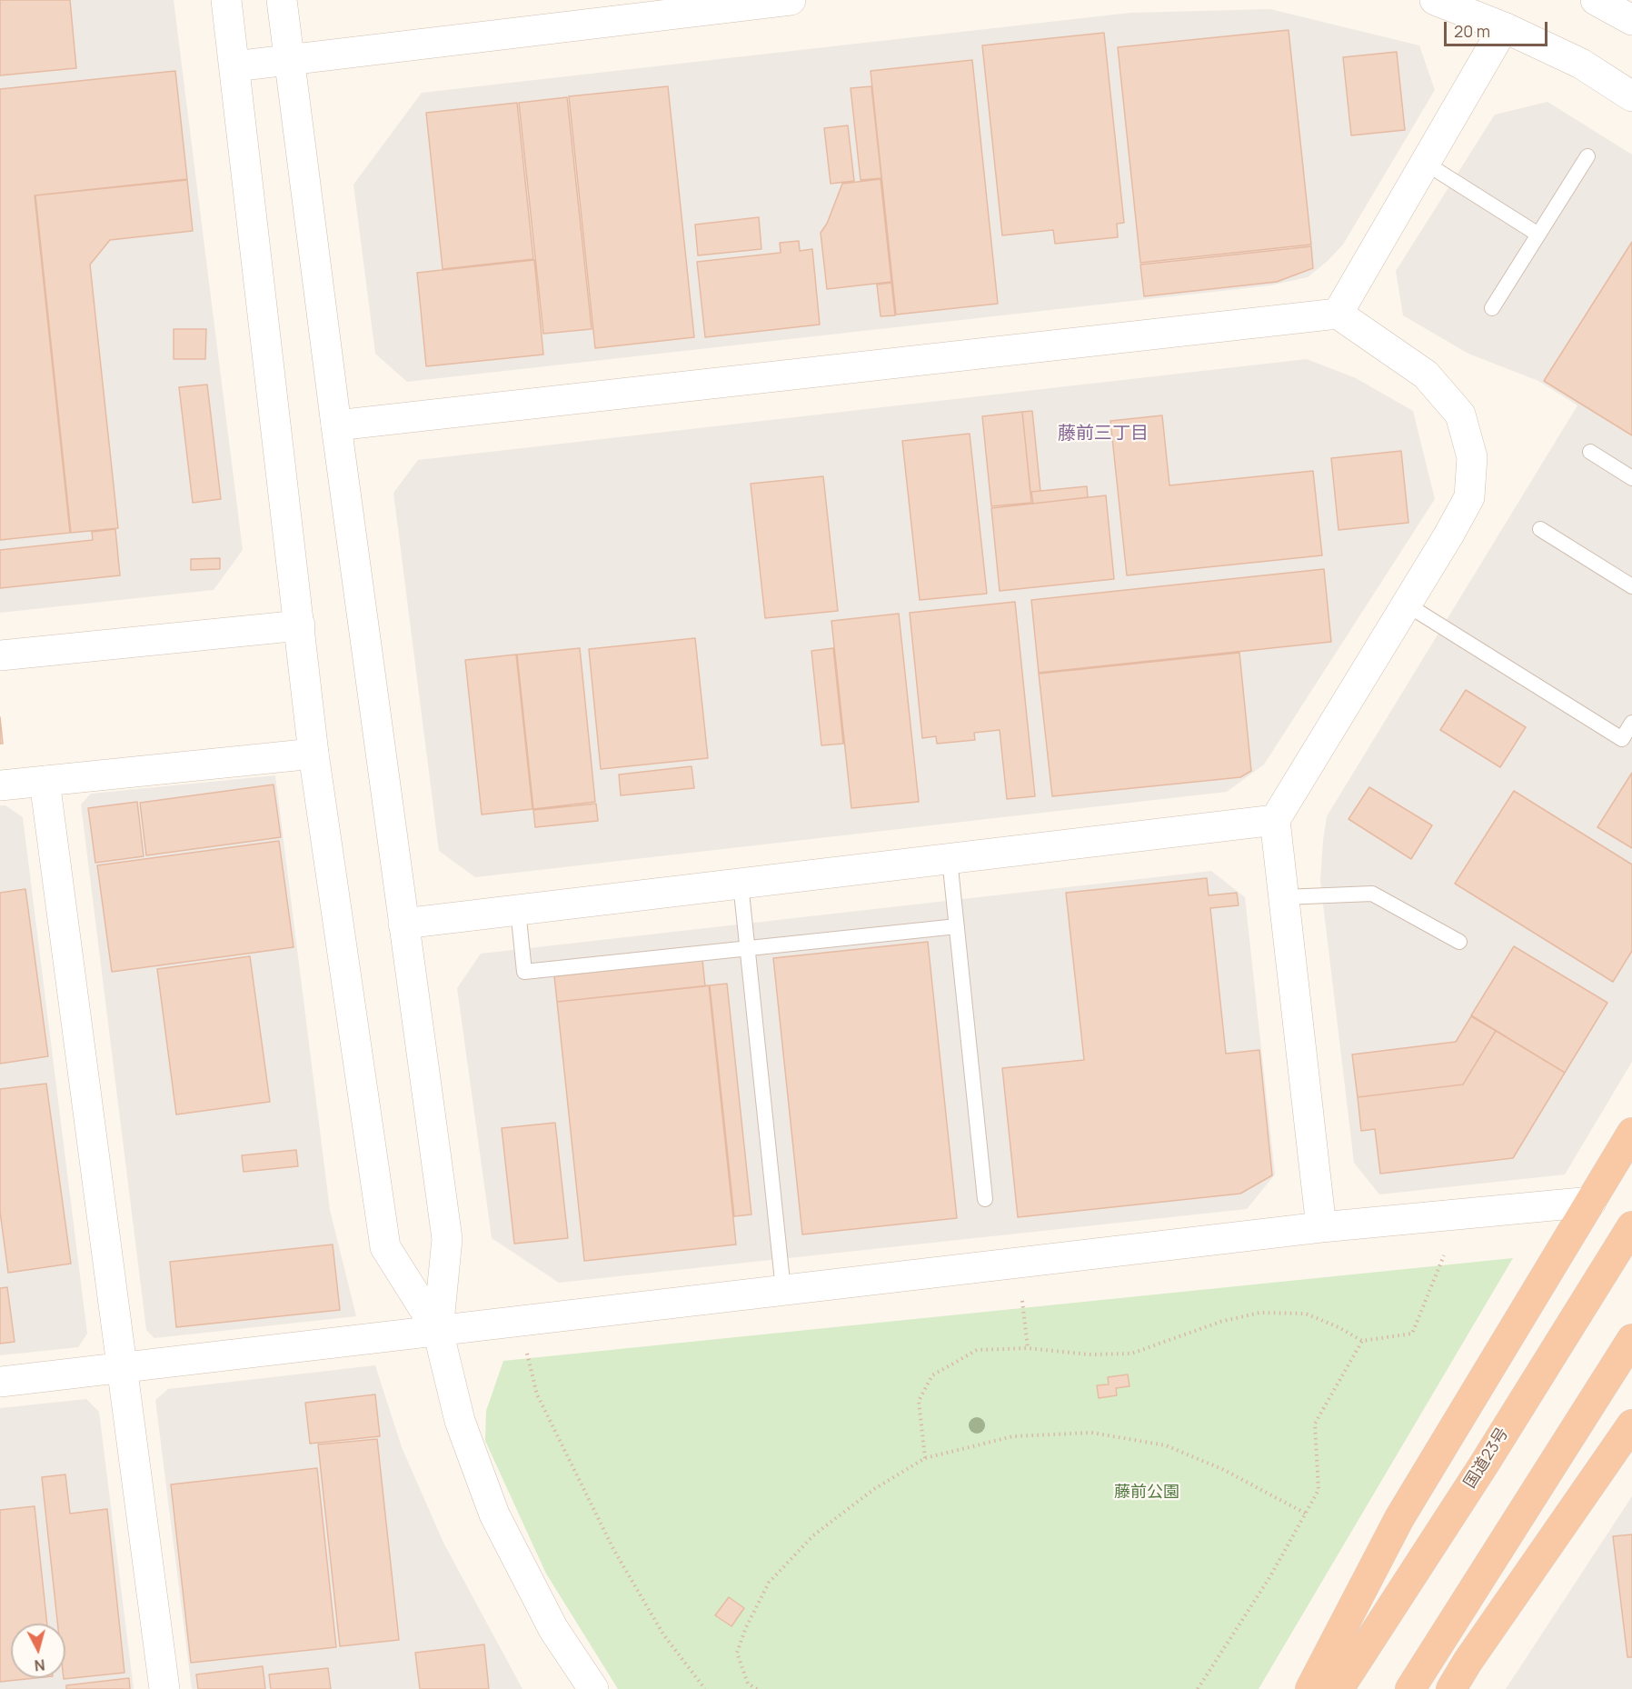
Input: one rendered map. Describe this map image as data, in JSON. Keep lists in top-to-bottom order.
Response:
{
  "streets": {
    "highway": ["国道23号"]
  },
  "districts": ["藤前三丁目"],
  "parks": ["藤前公園"],
  "scale_bar": "20 m",
  "north": "bottom"
}
